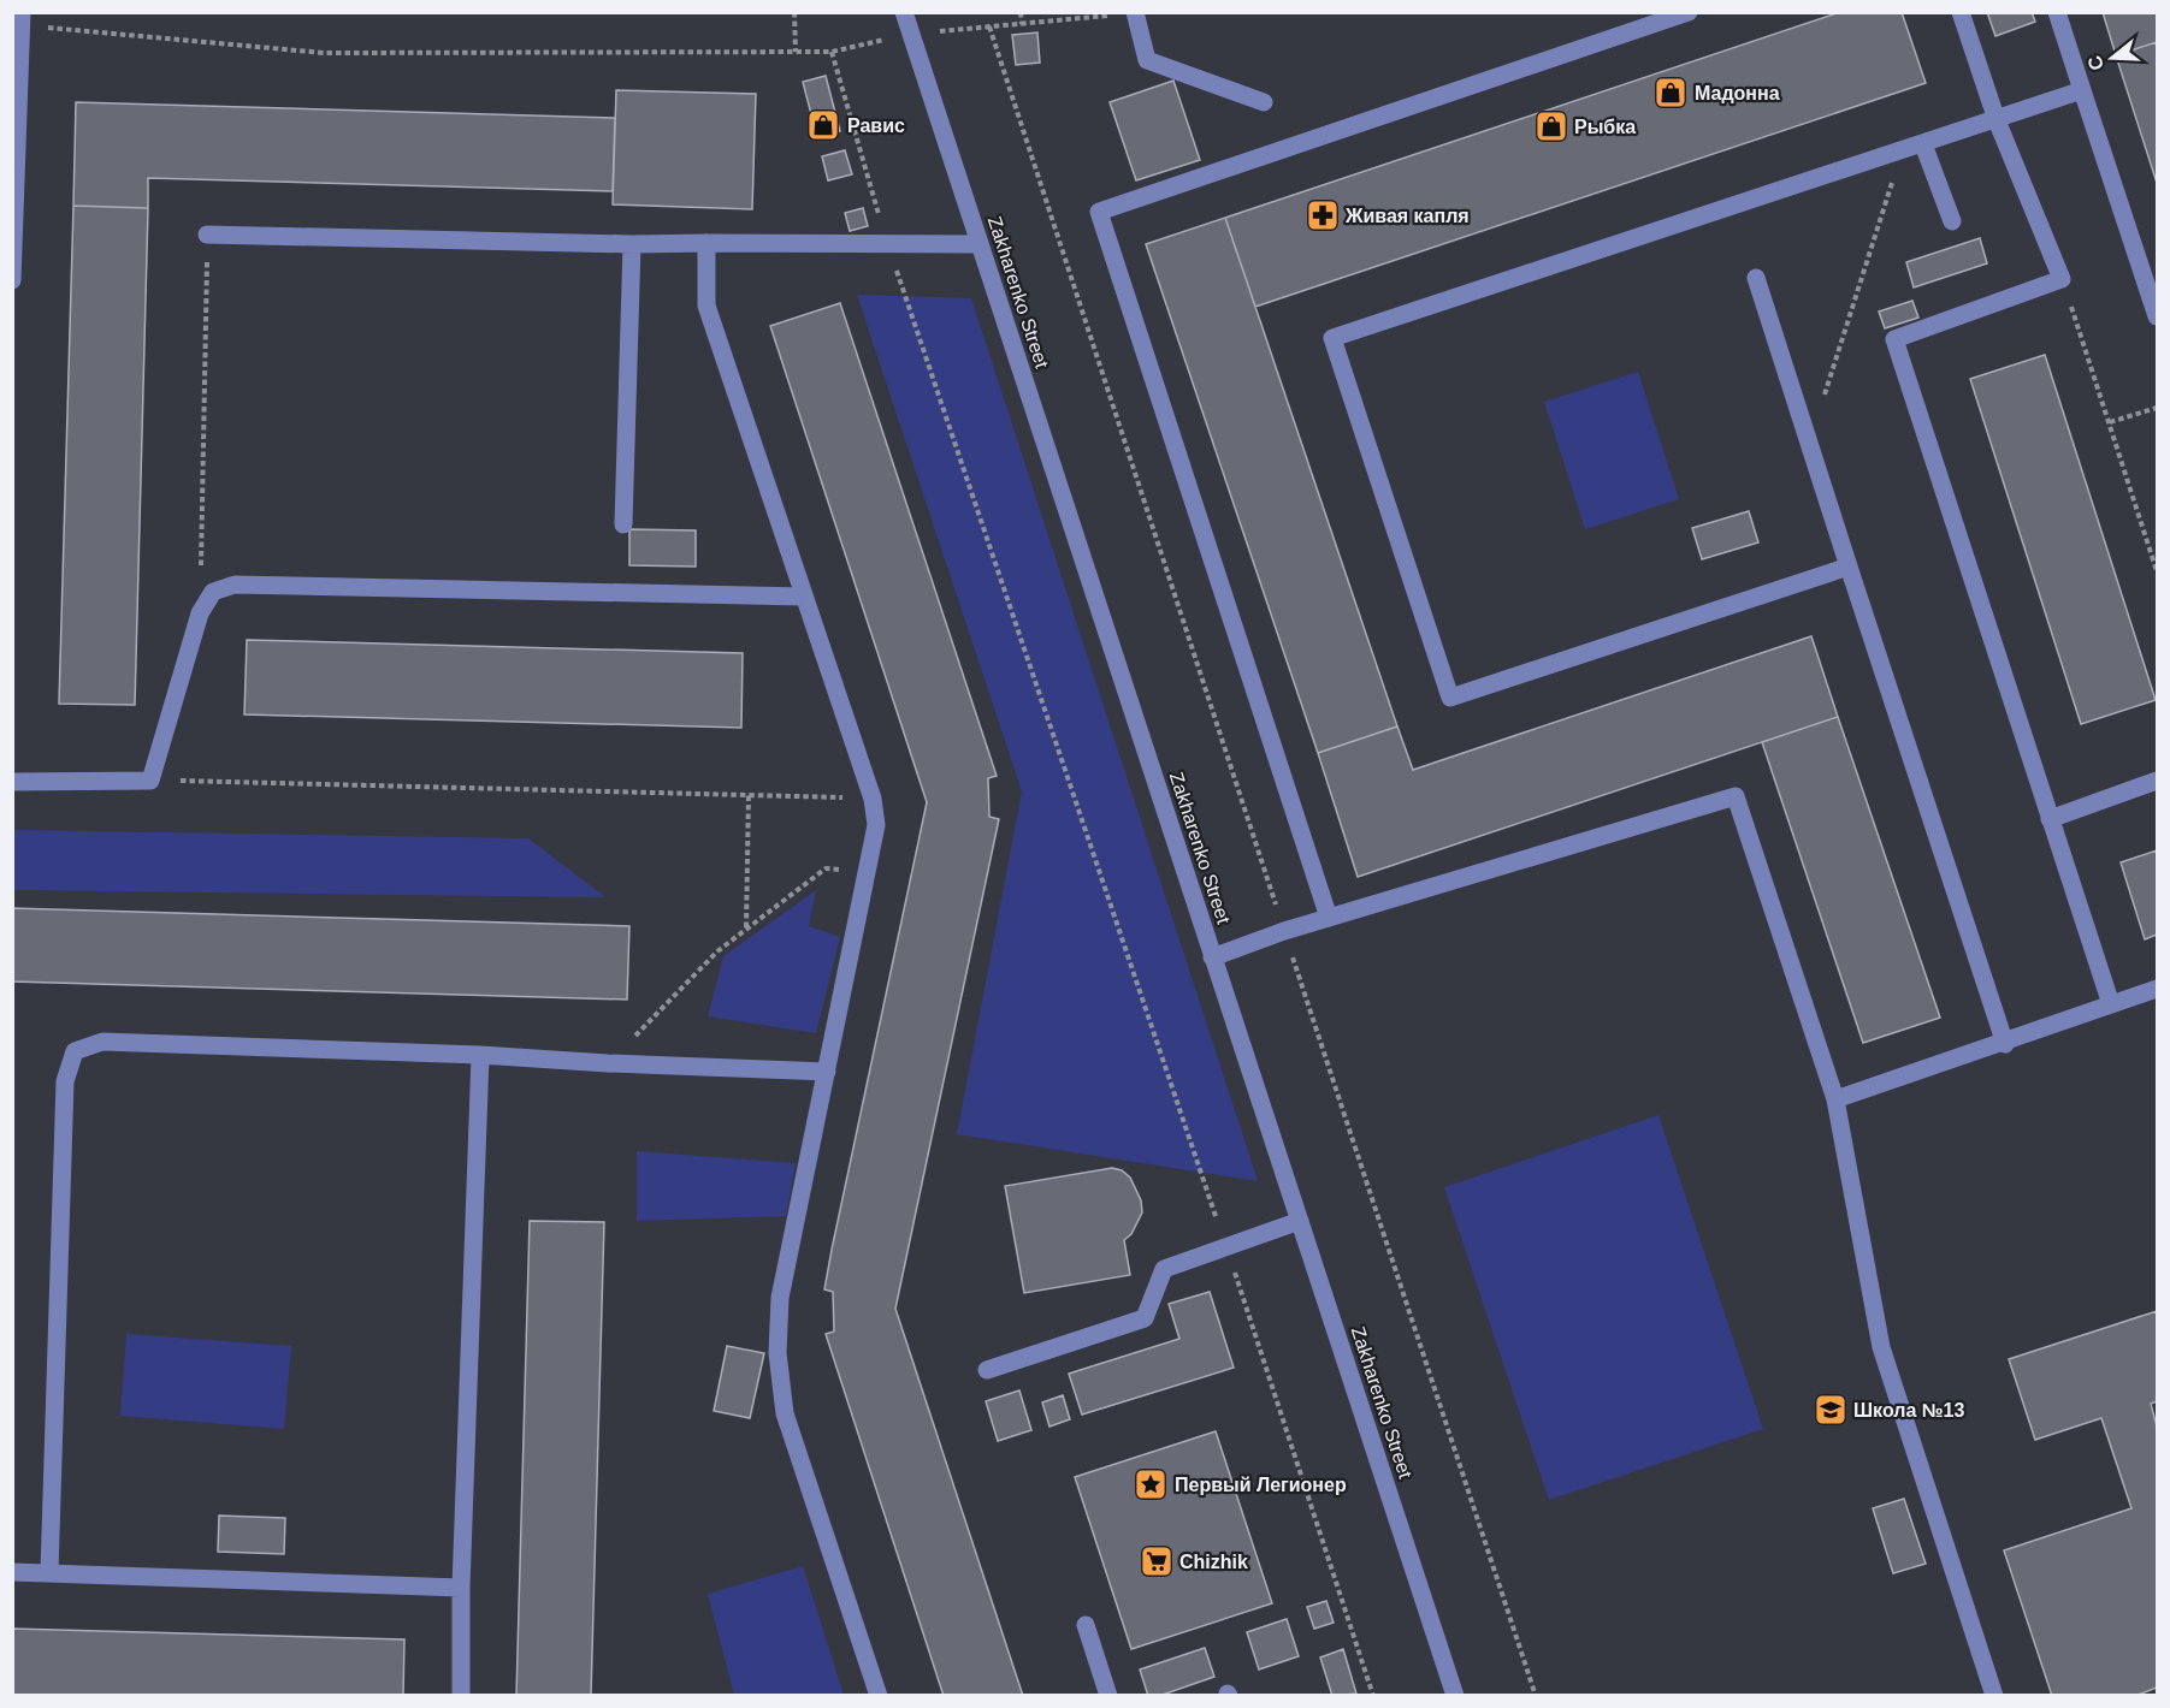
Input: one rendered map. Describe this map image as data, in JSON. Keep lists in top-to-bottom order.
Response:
{
  "streets": {
    "street": ["Zakharenko Street"]
  },
  "places": {
    "shop": ["Мадонна", "Равис", "Рыбка"],
    "pharmacy": ["Живая капля"],
    "school or university": ["Школа №13"],
    "place": ["Первый Легионер"],
    "supermarket": ["Chizhik"]
  },
  "north": "left"
}
